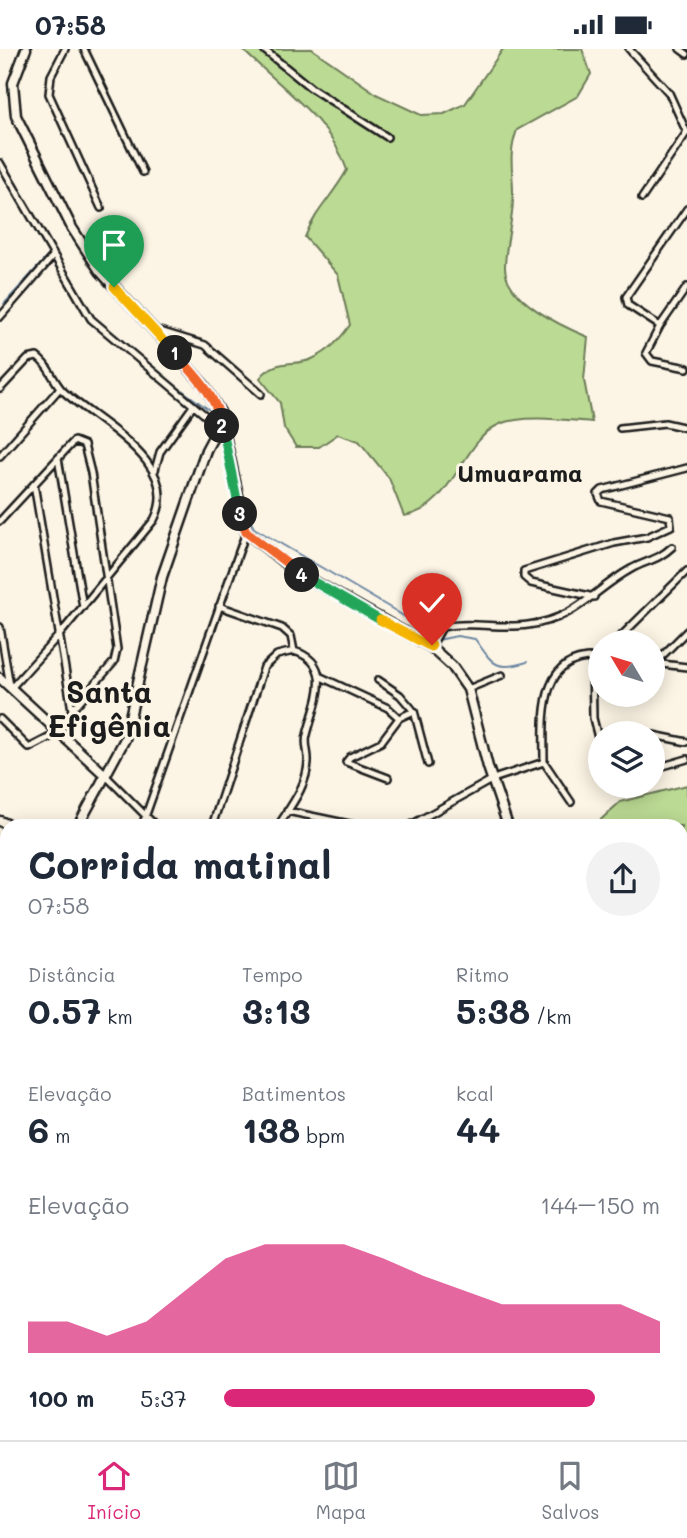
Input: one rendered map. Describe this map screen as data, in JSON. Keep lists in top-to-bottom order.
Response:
{
  "districts": ["Umuarama", "Santa Efigênia"],
  "north": "top left",
  "page": {
    "status": "07:58",
    "pins": [
      "1",
      "2",
      "3",
      "4"
    ],
    "heading": ["Corrida matinal", "07:58"],
    "stats": [
      ["Distância", "0.57 km"],
      ["Tempo", "3:13"],
      ["Ritmo", "5:38 /km"],
      ["Elevação", "6 m"],
      ["Batimentos", "138 bpm"],
      ["kcal", "44"]
    ],
    "chart": ["Elevação", "144–150 m"],
    "list": [
      {
        "name": "100 m",
        "note": "5:37"
      }
    ],
    "tabs": ["Início", "Mapa", "Salvos"]
  }
}
